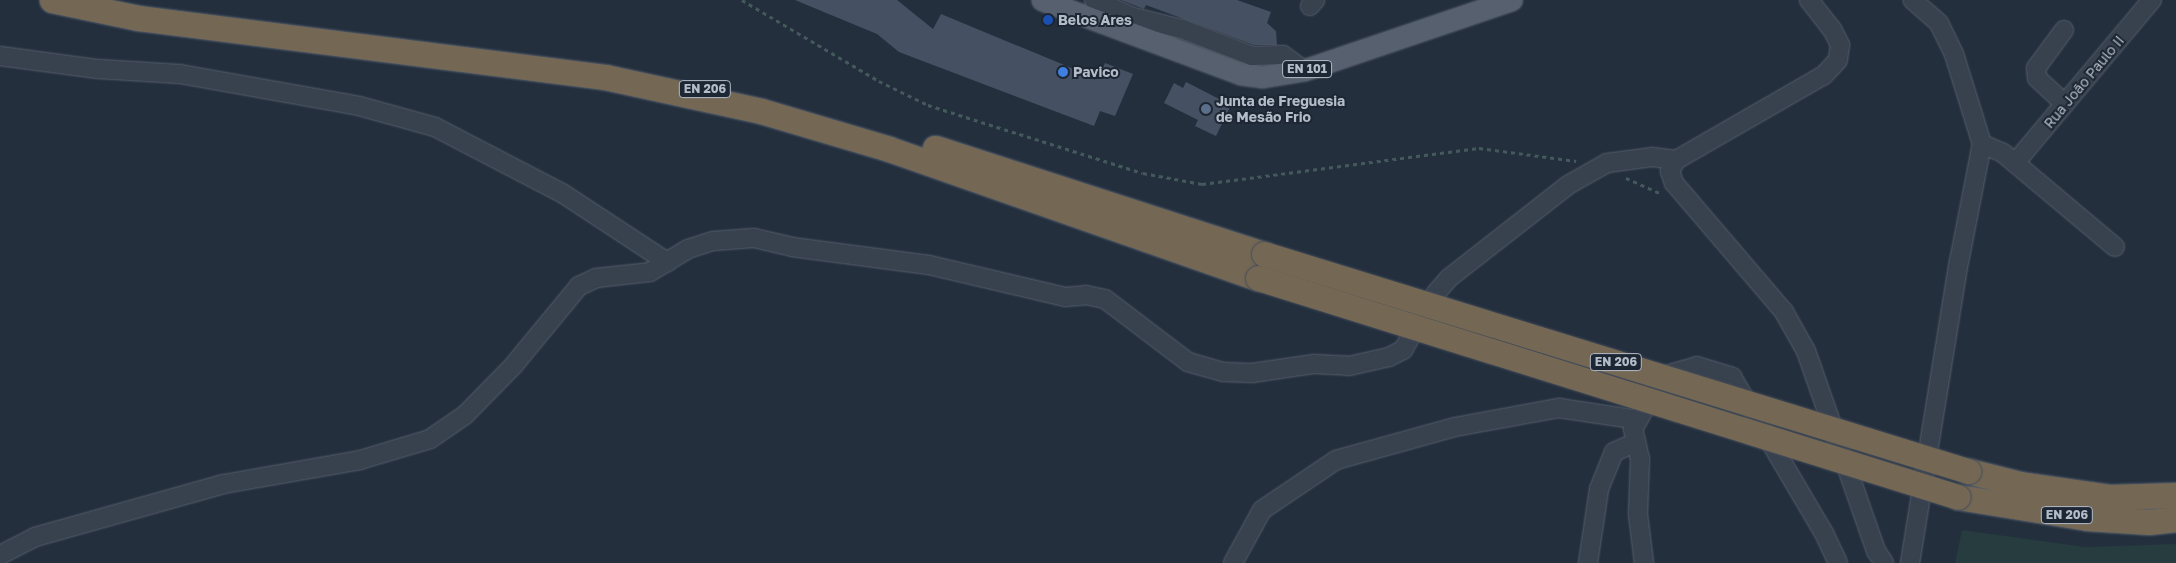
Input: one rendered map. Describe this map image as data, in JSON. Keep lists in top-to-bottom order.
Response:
{
  "streets": {
    "highway": ["EN 206"],
    "main road": ["EN 101"],
    "street": ["Rua João Paulo II"]
  },
  "places": ["Belos Ares", "Pavico", "Junta de Freguesia de Mesão Frio"]
}
